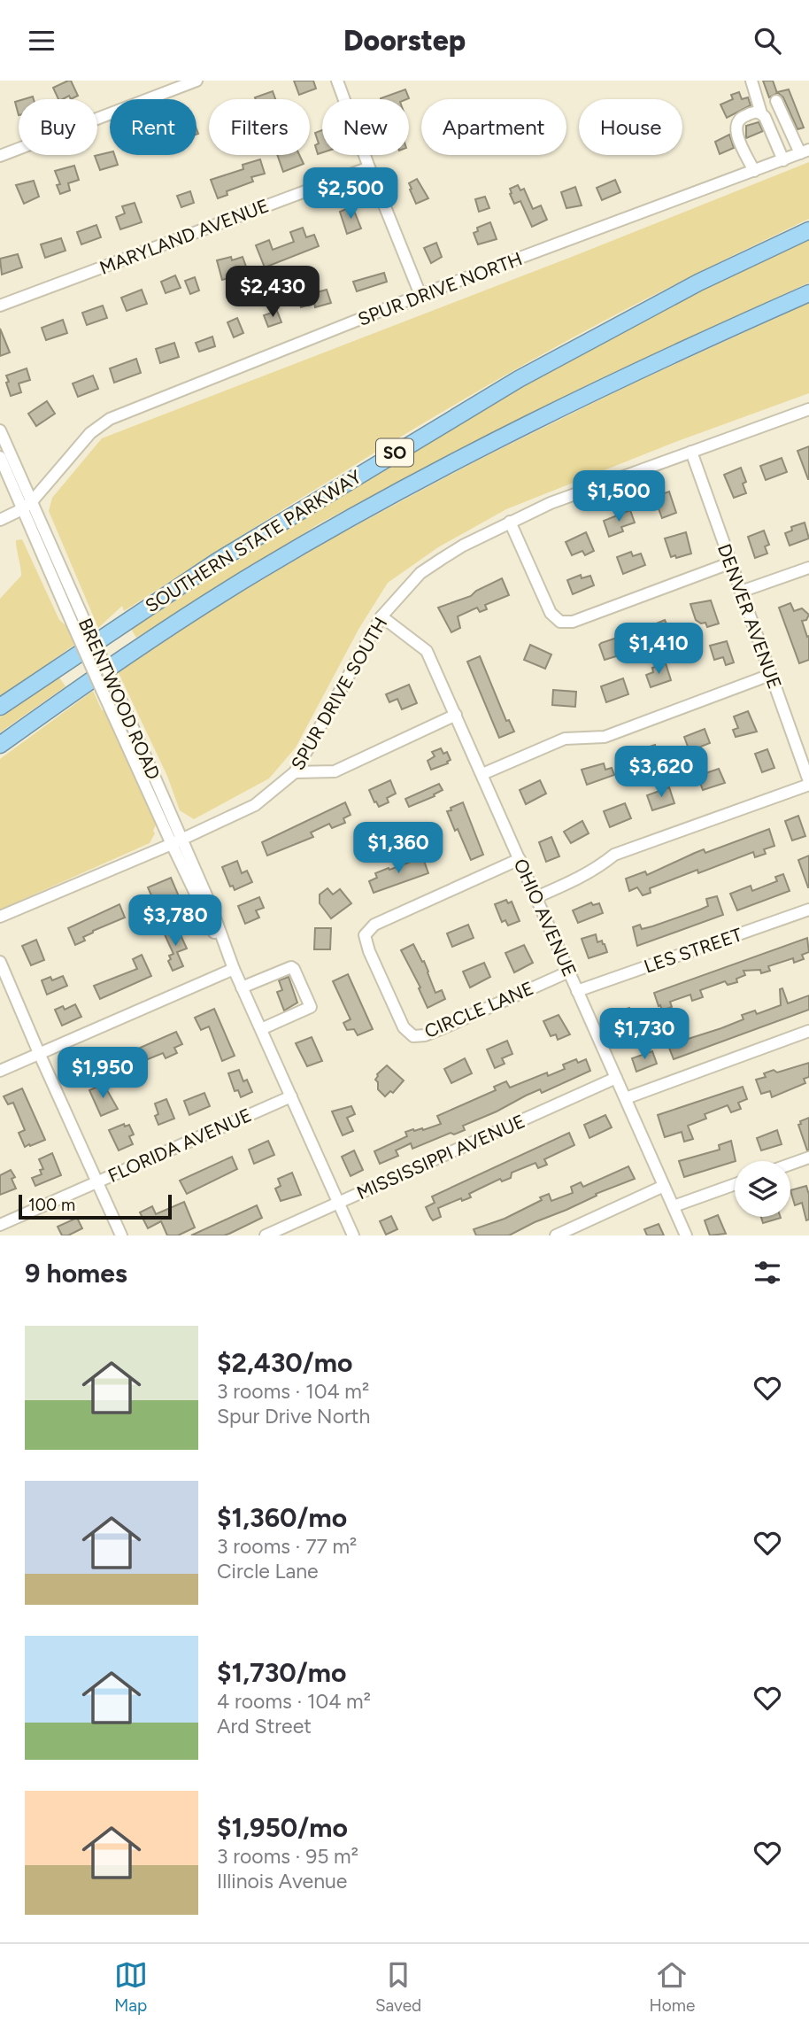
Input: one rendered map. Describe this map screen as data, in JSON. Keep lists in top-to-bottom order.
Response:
{
  "streets": {
    "highway": ["SO", "SOUTHERN STATE PARKWAY"],
    "street": [
      "MARYLAND AVENUE",
      "SPUR DRIVE NORTH",
      "DENVER AVENUE",
      "SPUR DRIVE SOUTH",
      "BRENTWOOD ROAD",
      "OHIO AVENUE",
      "LES STREET",
      "CIRCLE LANE",
      "FLORIDA AVENUE",
      "MISSISSIPPI AVENUE"
    ]
  },
  "crossings": [
    ["SPUR DRIVE NORTH", "BRENTWOOD ROAD"],
    ["DENVER AVENUE", "SPUR DRIVE SOUTH"],
    ["SPUR DRIVE SOUTH", "BRENTWOOD ROAD"],
    ["SPUR DRIVE SOUTH", "OHIO AVENUE"],
    ["BRENTWOOD ROAD", "FLORIDA AVENUE"],
    ["BRENTWOOD ROAD", "MISSISSIPPI AVENUE"],
    ["OHIO AVENUE", "LES STREET"],
    ["OHIO AVENUE", "CIRCLE LANE"],
    ["OHIO AVENUE", "MISSISSIPPI AVENUE"]
  ],
  "scale_bar": "100 m",
  "page": {
    "header": "Doorstep",
    "chip": [
      "Buy",
      "Rent",
      "Filters",
      "New",
      "Apartment",
      "House"
    ],
    "price": [
      "$2,500",
      "$2,430",
      "$1,500",
      "$1,410",
      "$3,620",
      "$1,360",
      "$3,780",
      "$1,730",
      "$1,950"
    ],
    "scale": "100 m",
    "heading": "9 homes",
    "list": [
      {
        "name": "$2,430/mo",
        "note": "3 rooms · 104 m² · Spur Drive North"
      },
      {
        "name": "$1,360/mo",
        "note": "3 rooms · 77 m² · Circle Lane"
      },
      {
        "name": "$1,730/mo",
        "note": "4 rooms · 104 m² · Ard Street"
      },
      {
        "name": "$1,950/mo",
        "note": "3 rooms · 95 m² · Illinois Avenue"
      }
    ],
    "tabs": ["Map", "Saved", "Home"]
  }
}
